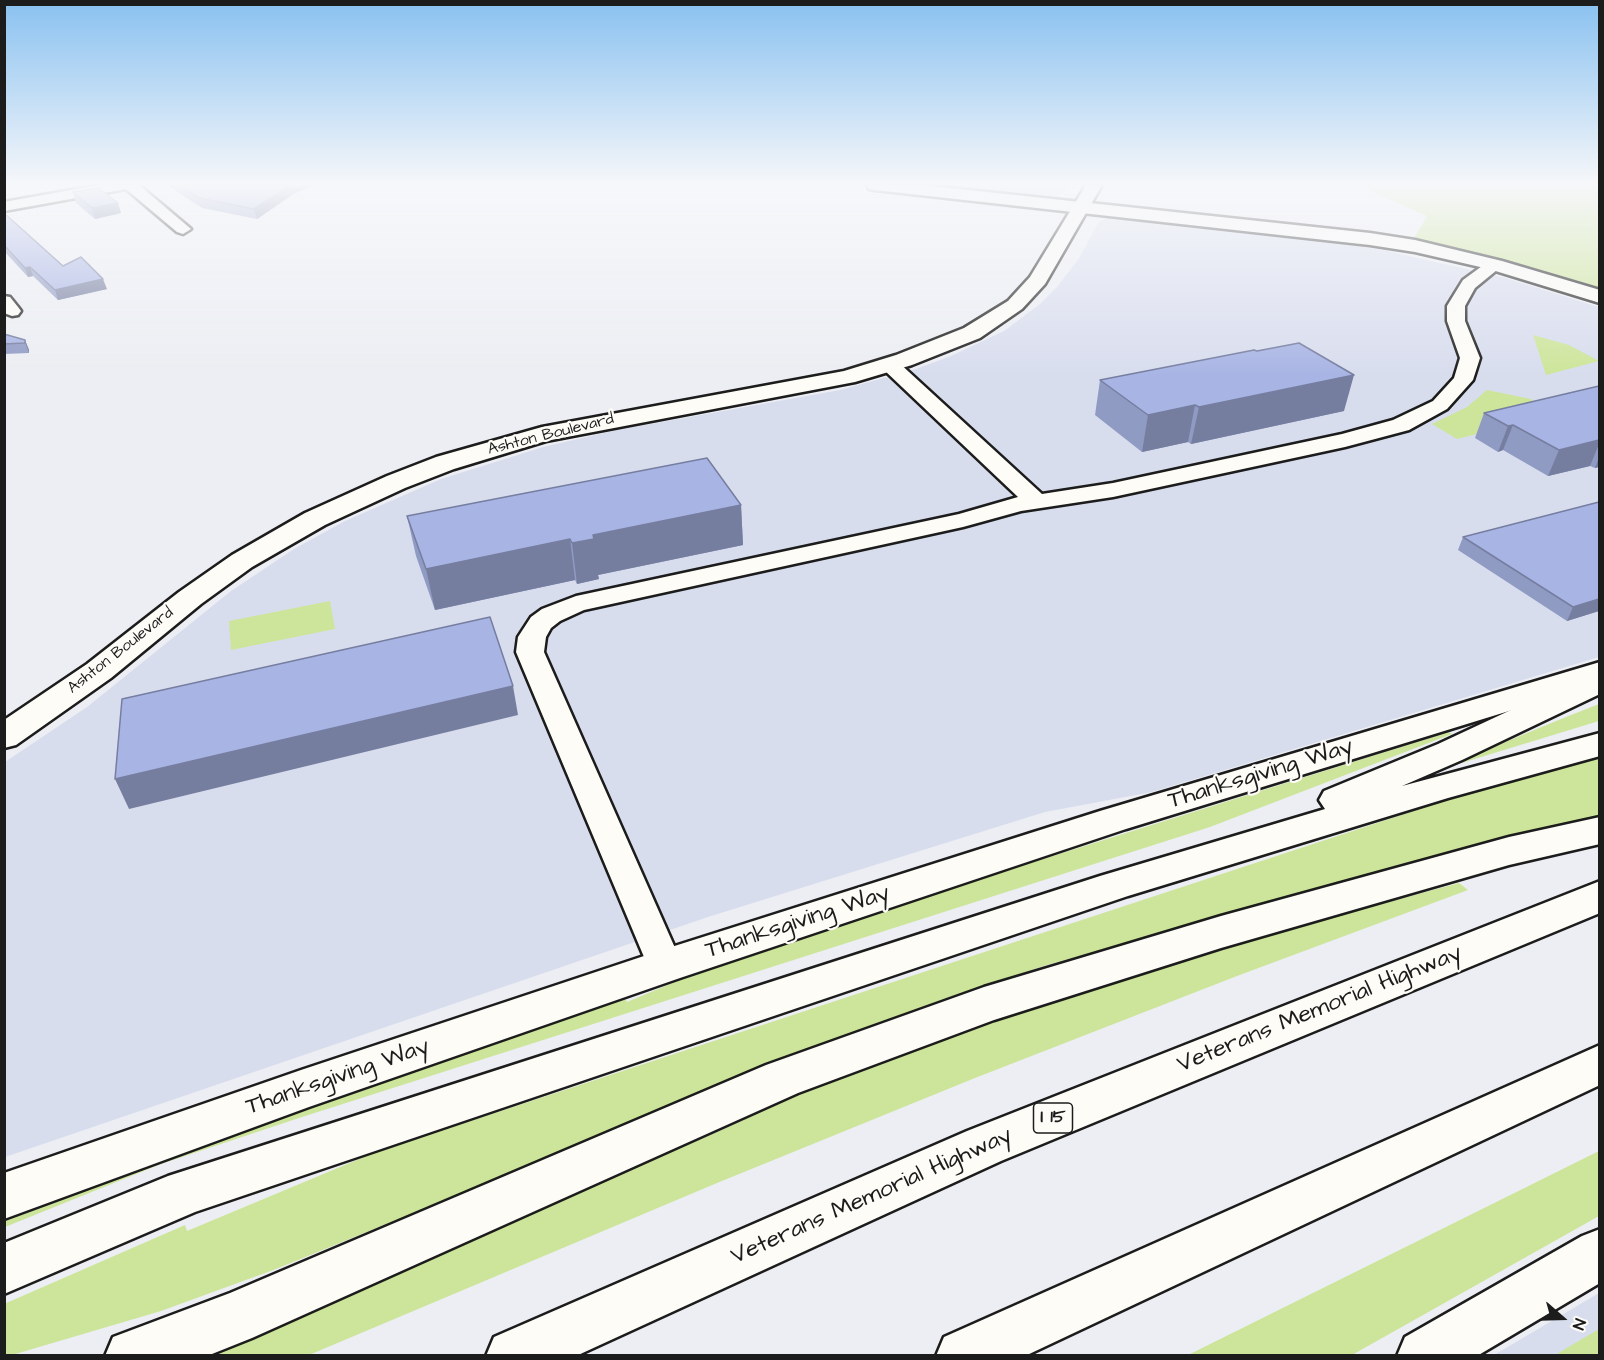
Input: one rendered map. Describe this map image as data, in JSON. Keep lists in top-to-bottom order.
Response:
{
  "streets": {
    "main road": [
      "Ashton Boulevard",
      "Thanksgiving Way",
      "Veterans Memorial Highway",
      "I 15"
    ]
  },
  "north": "right"
}
